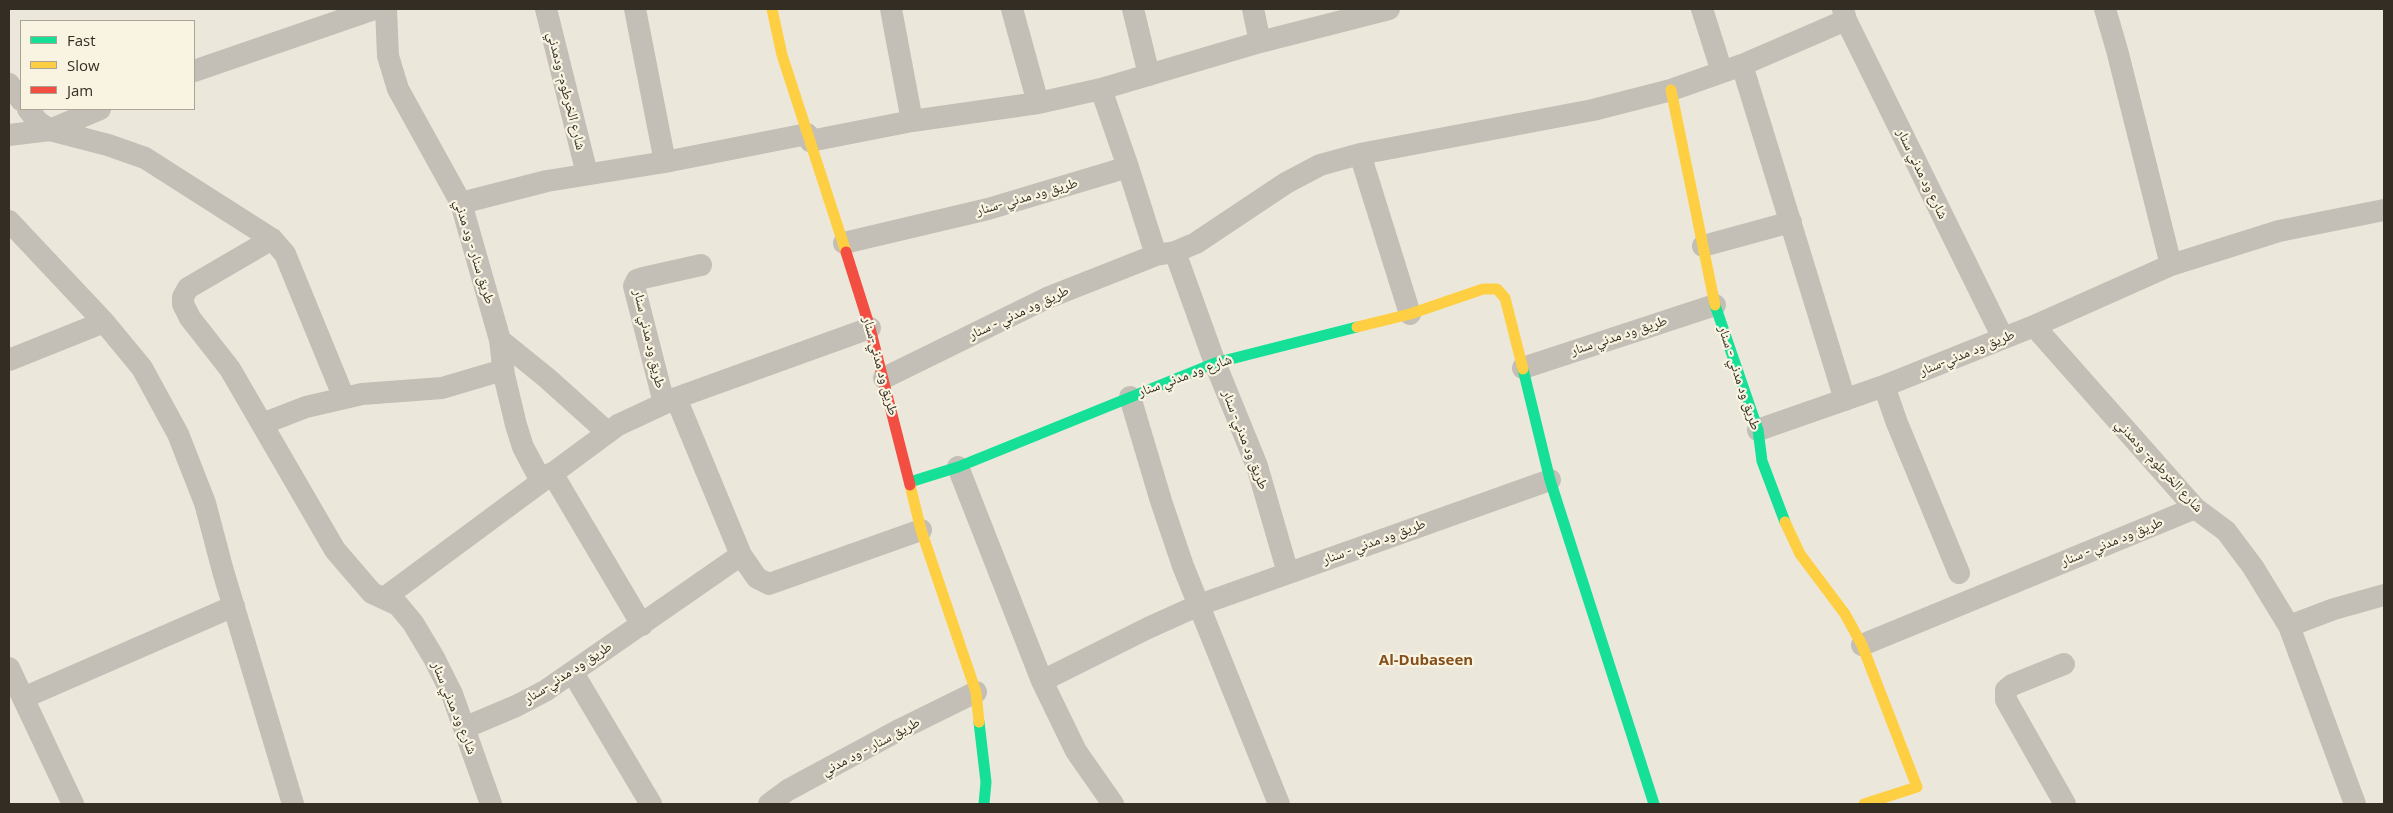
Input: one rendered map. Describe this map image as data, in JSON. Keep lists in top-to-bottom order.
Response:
{
  "streets": {
    "street": [
      "شارع الخرطوم- ودمدني",
      "شارع ود مدني سنار",
      "طريق ود مدني -سنار",
      "طريق سنار - ود مدني",
      "طريق ود مدني - سنار",
      "طريق ود مدني سنار",
      "طريق ود مدني-سنار",
      "طريق ود مدني- سنار"
    ]
  },
  "crossings": [
    ["شارع الخرطوم- ودمدني", "طريق ود مدني - سنار"],
    ["شارع الخرطوم- ودمدني", "طريق ود مدني-سنار"],
    ["شارع ود مدني سنار", "طريق ود مدني - سنار"],
    ["شارع ود مدني سنار", "طريق ود مدني سنار"],
    ["شارع ود مدني سنار", "طريق ود مدني-سنار"],
    ["شارع ود مدني سنار", "طريق ود مدني- سنار"],
    ["طريق ود مدني -سنار", "طريق ود مدني-سنار"],
    ["طريق سنار - ود مدني", "طريق ود مدني-سنار"],
    ["طريق ود مدني - سنار", "طريق ود مدني سنار"],
    ["طريق ود مدني - سنار", "طريق ود مدني-سنار"],
    ["طريق ود مدني - سنار", "طريق ود مدني- سنار"]
  ],
  "districts": ["Al-Dubaseen"],
  "legend": ["Fast", "Slow", "Jam"]
}
